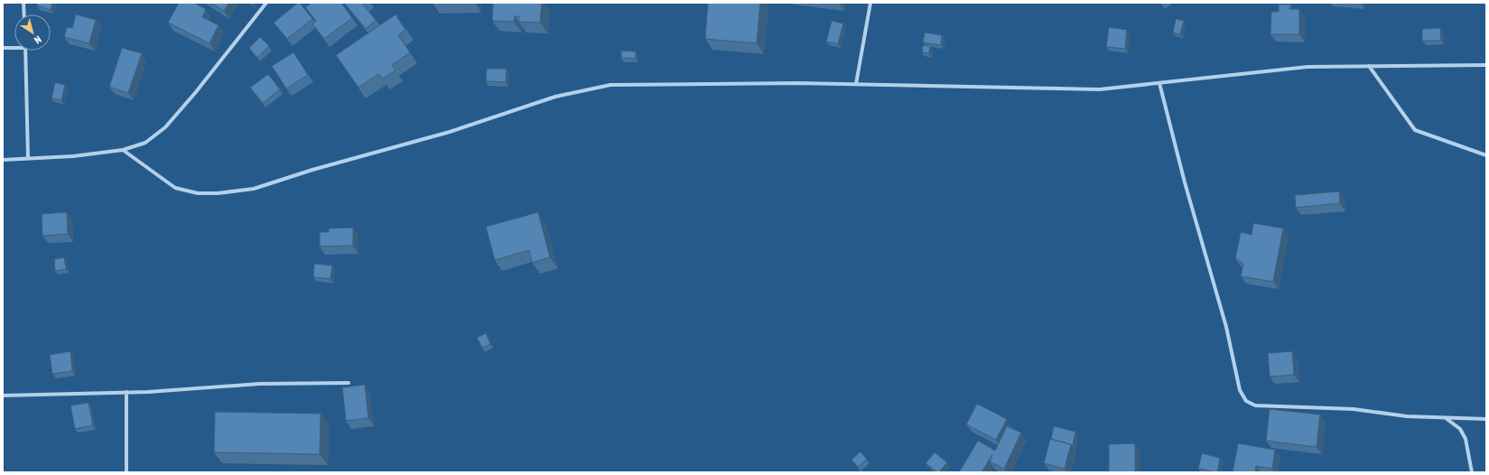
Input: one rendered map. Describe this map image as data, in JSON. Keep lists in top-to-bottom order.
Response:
{
  "north": "bottom right"
}
